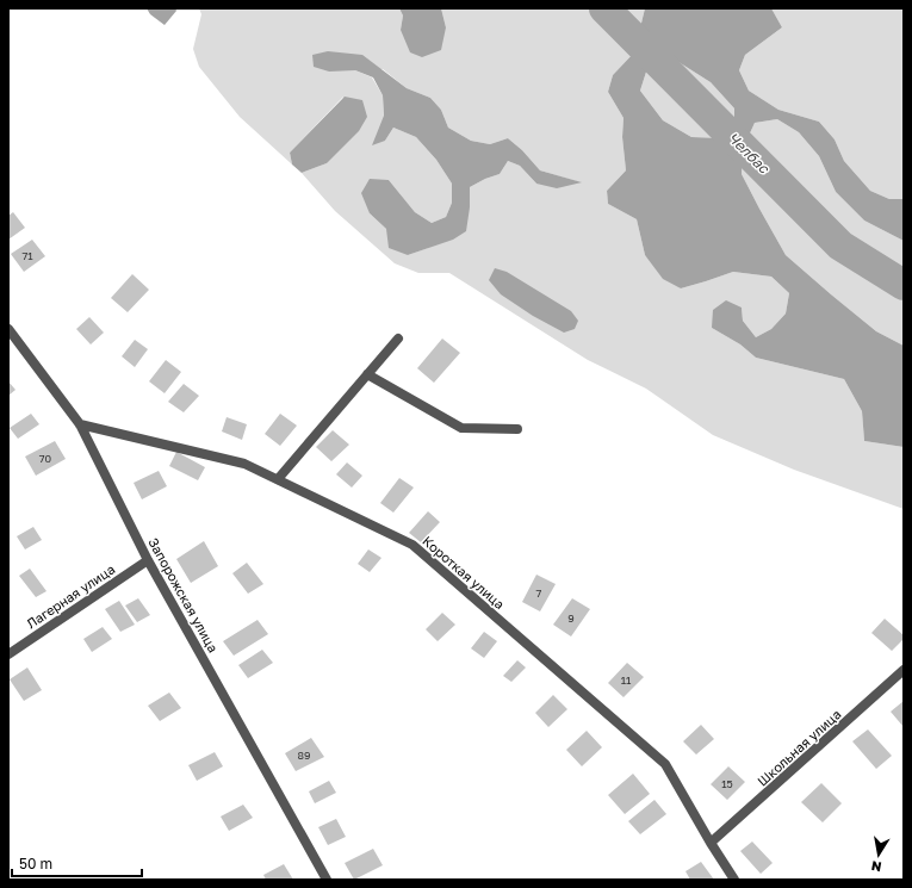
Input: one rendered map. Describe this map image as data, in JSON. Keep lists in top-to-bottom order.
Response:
{
  "streets": {
    "street": [
      "Короткая улица",
      "Запорожская улица",
      "Лагерная улица",
      "Школьная улица"
    ]
  },
  "crossings": [
    ["Короткая улица", "Запорожская улица"],
    ["Короткая улица", "Школьная улица"],
    ["Запорожская улица", "Лагерная улица"]
  ],
  "water": ["Челбас"],
  "house_numbers": [
    "71",
    "70",
    "7",
    "9",
    "11",
    "89",
    "15"
  ],
  "scale_bar": "50 m",
  "north": "bottom"
}
